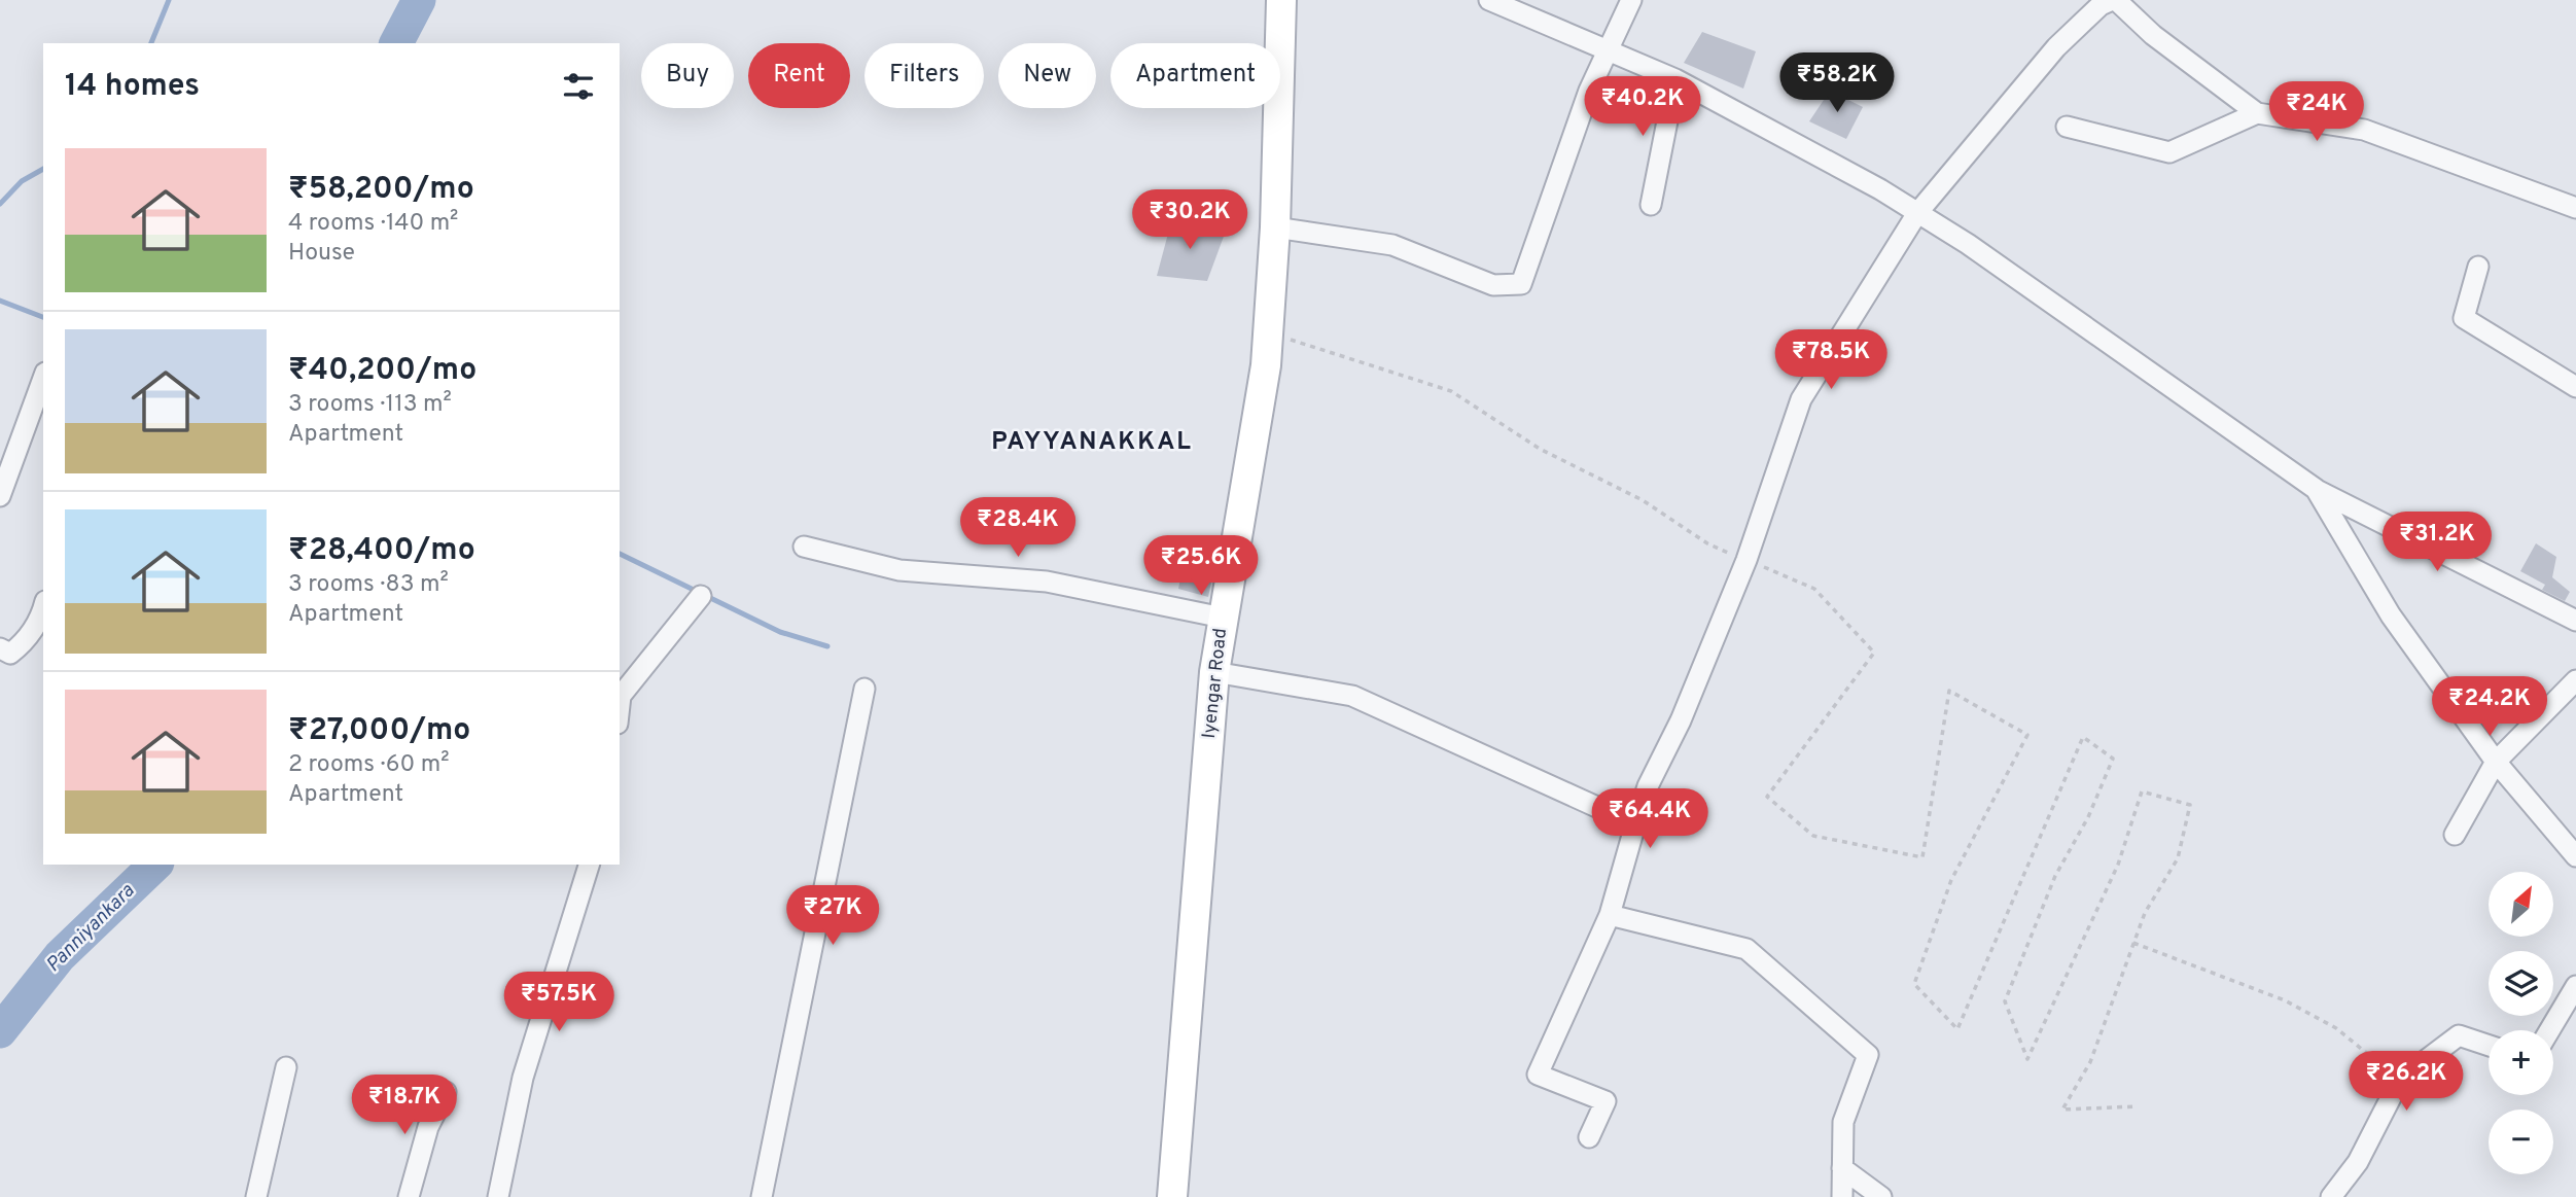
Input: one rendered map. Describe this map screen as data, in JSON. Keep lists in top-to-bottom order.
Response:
{
  "streets": {
    "main road": ["Iyengar Road"]
  },
  "districts": ["PAYYANAKKAL"],
  "water": ["Panniyankara"],
  "north": "top right",
  "page": {
    "chip": [
      "Buy",
      "Rent",
      "Filters",
      "New",
      "Apartment"
    ],
    "heading": "14 homes",
    "price": [
      "₹58.2K",
      "₹40.2K",
      "₹24K",
      "₹30.2K",
      "₹78.5K",
      "₹28.4K",
      "₹31.2K",
      "₹25.6K",
      "₹24.2K",
      "₹64.4K",
      "₹27K",
      "₹57.5K",
      "₹26.2K",
      "₹18.7K"
    ],
    "list": [
      {
        "name": "₹58,200/mo",
        "note": "4 rooms · 140 m² · House"
      },
      {
        "name": "₹40,200/mo",
        "note": "3 rooms · 113 m² · Apartment"
      },
      {
        "name": "₹28,400/mo",
        "note": "3 rooms · 83 m² · Apartment"
      },
      {
        "name": "₹27,000/mo",
        "note": "2 rooms · 60 m² · Apartment"
      }
    ],
    "map_buttons": ["+", "−"]
  }
}
